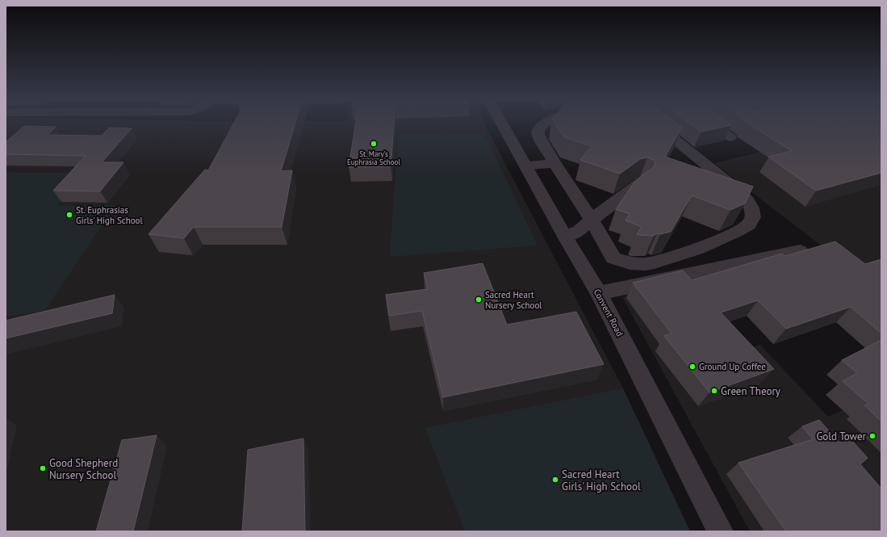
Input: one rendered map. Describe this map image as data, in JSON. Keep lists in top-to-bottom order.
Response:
{
  "streets": {
    "street": ["Convent Road"]
  },
  "places": [
    "St. Mary's Euphrasia School",
    "St. Euphrasias Girls' High School",
    "Sacred Heart Nursery School",
    "Ground Up Coffee",
    "Green Theory",
    "Gold Tower",
    "Good Shepherd Nursery School",
    "Sacred Heart Girls' High School"
  ]
}
